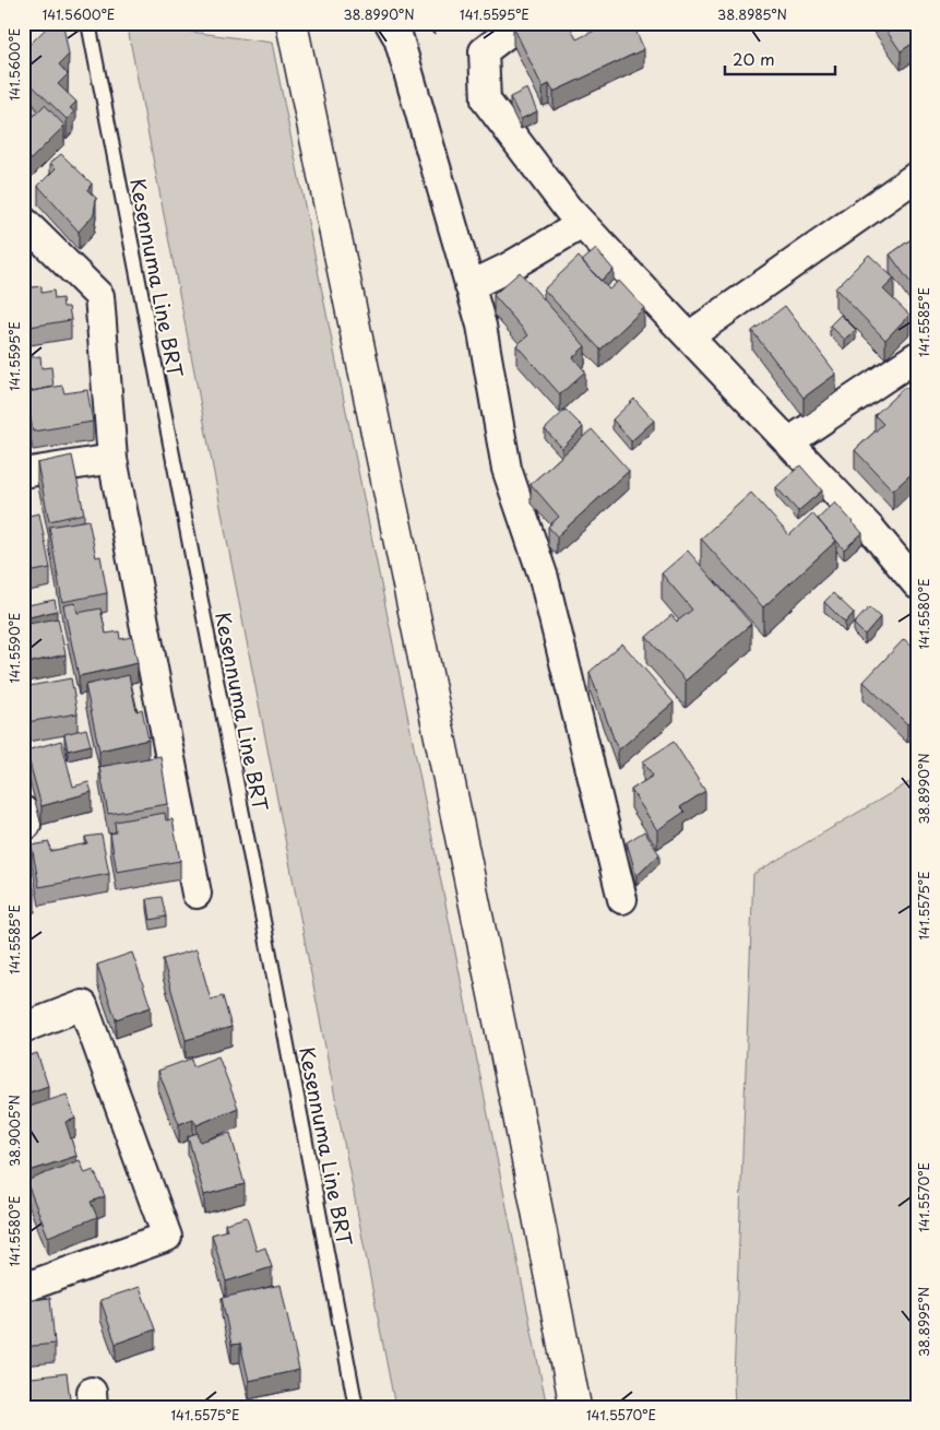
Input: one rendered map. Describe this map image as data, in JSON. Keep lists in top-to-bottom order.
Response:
{
  "streets": {
    "lane": ["Kesennuma Line BRT"]
  },
  "scale_bar": "20 m",
  "coordinates": [
    "141.5600°E",
    "38.8990°N",
    "141.5595°E",
    "38.8985°N",
    "141.5585°E",
    "141.5580°E",
    "141.5590°E",
    "141.5575°E",
    "38.9005°N",
    "141.5570°E",
    "38.8995°N"
  ]
}
